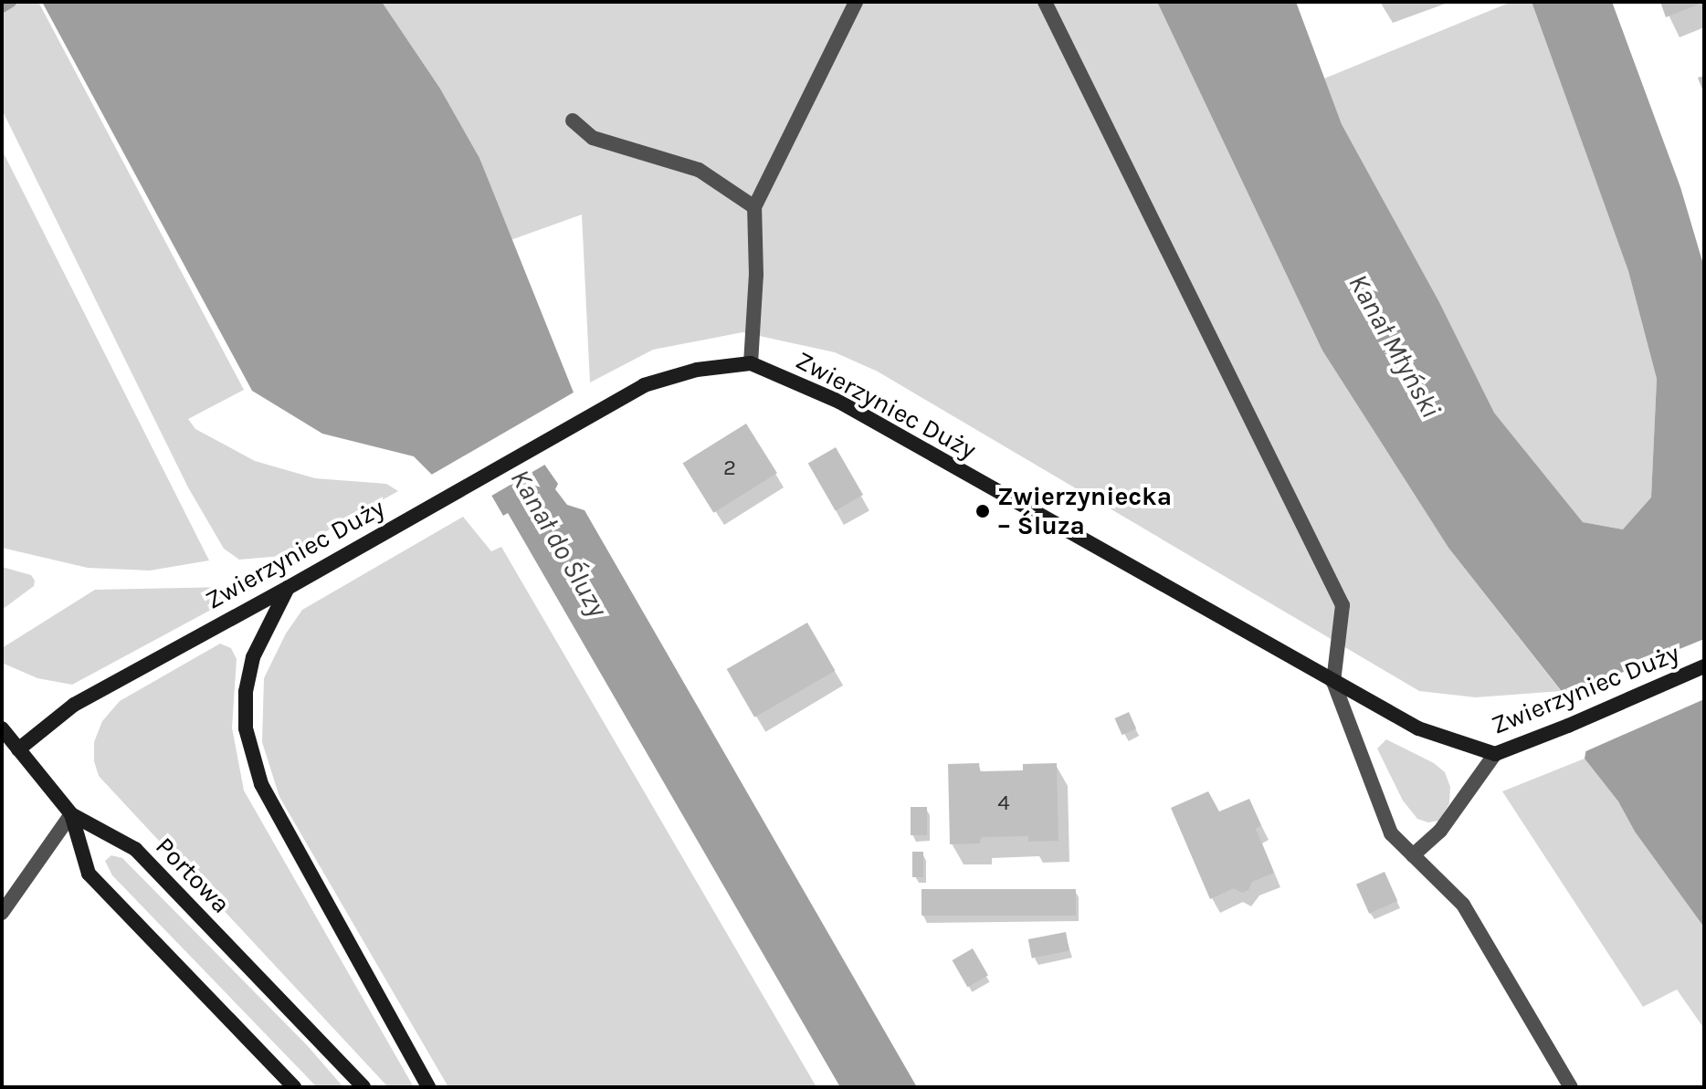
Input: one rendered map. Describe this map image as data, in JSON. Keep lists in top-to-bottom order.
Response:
{
  "streets": {
    "street": ["Zwierzyniec Duży", "Portowa"]
  },
  "water": ["Kanał Młyński", "Kanał do Śluzy"],
  "places": ["Zwierzyniecka – Śluza"],
  "house_numbers": ["2", "4"]
}
